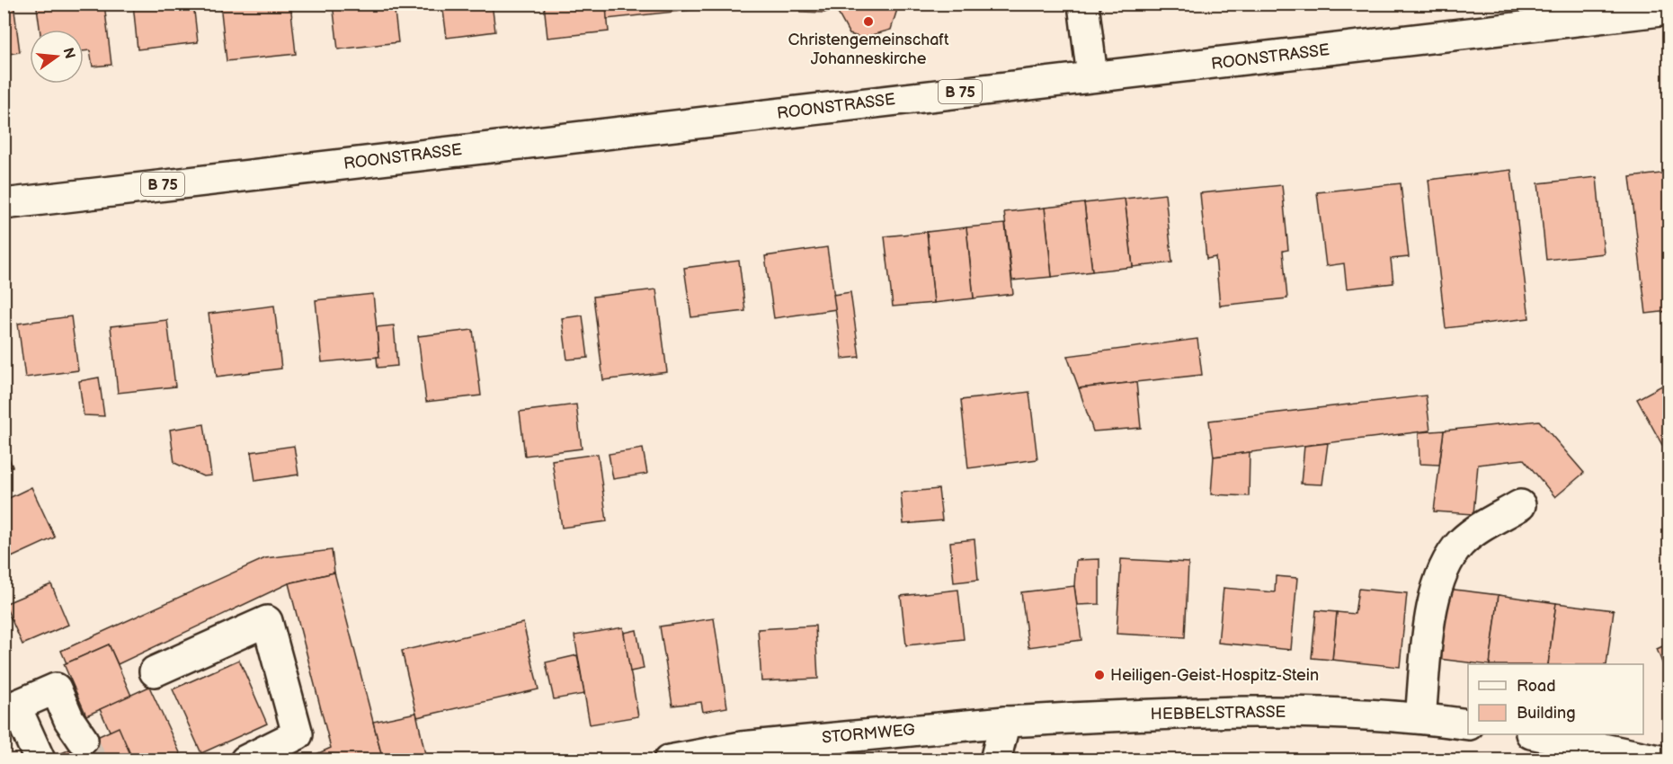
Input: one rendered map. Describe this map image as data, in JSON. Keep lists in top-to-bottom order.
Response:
{
  "streets": {
    "main road": [
      "ROONSTRASSE",
      "B 75",
      "HEBBELSTRASSE",
      "STORMWEG"
    ]
  },
  "crossings": [
    ["HEBBELSTRASSE", "STORMWEG"]
  ],
  "places": ["Christengemeinschaft Johanneskirche", "Heiligen-Geist-Hospitz-Stein"],
  "legend": ["Road", "Building"],
  "north": "right"
}
